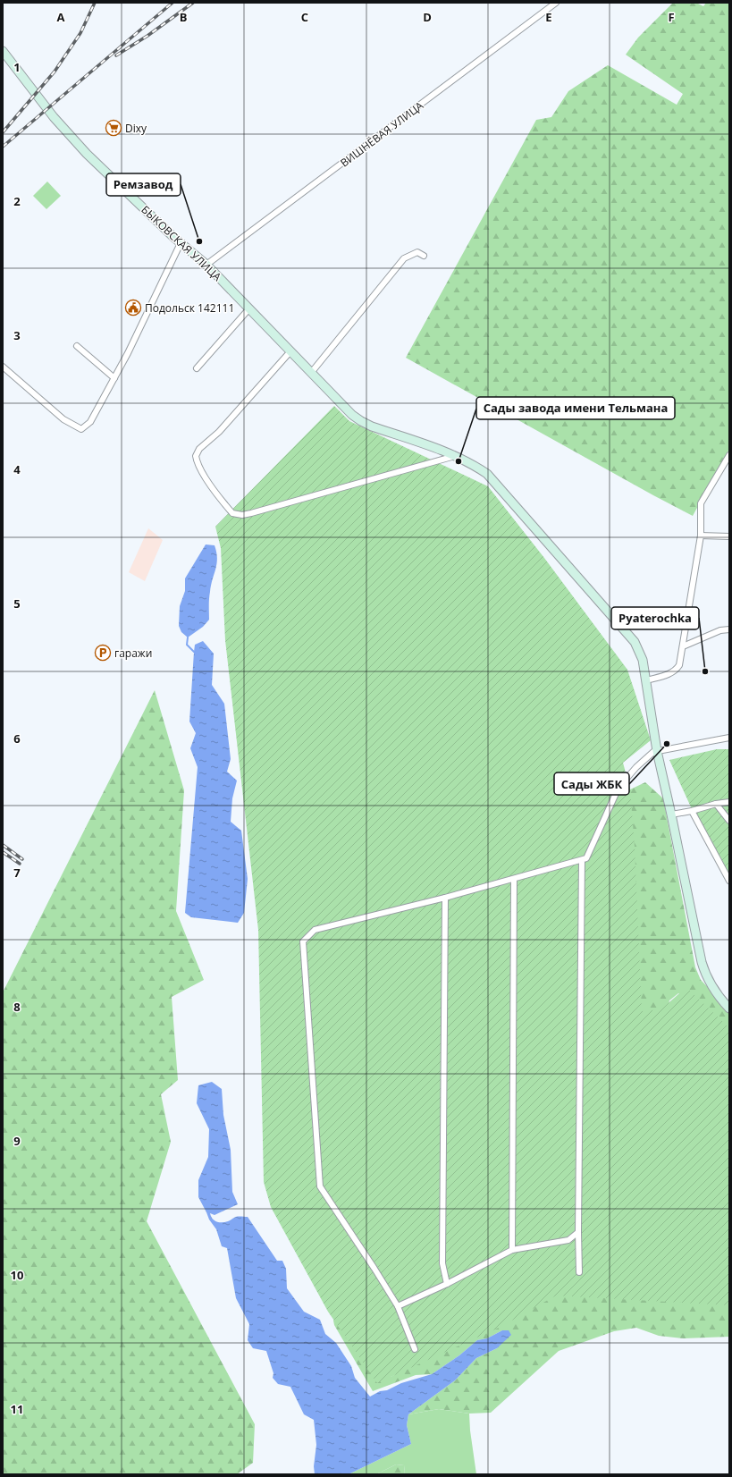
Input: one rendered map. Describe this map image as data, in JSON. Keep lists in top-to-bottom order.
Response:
{
  "streets": {
    "street": ["ВИШНЁВАЯ УЛИЦА", "БЫКОВСКАЯ УЛИЦА"]
  },
  "crossings": [
    ["ВИШНЁВАЯ УЛИЦА", "БЫКОВСКАЯ УЛИЦА"]
  ],
  "places": {
    "supermarket": ["Dixy"],
    "other": [
      "Ремзавод",
      "Сады завода имени Тельмана",
      "Pyaterochka",
      "Сады ЖБК"
    ],
    "public building": ["Подольск 142111"],
    "parking": ["гаражи"]
  },
  "grid": {
    "columns": [
      "A",
      "B",
      "C",
      "D",
      "E",
      "F"
    ],
    "rows": [
      "1",
      "2",
      "3",
      "4",
      "5",
      "6",
      "7",
      "8",
      "9",
      "10",
      "11"
    ]
  }
}
